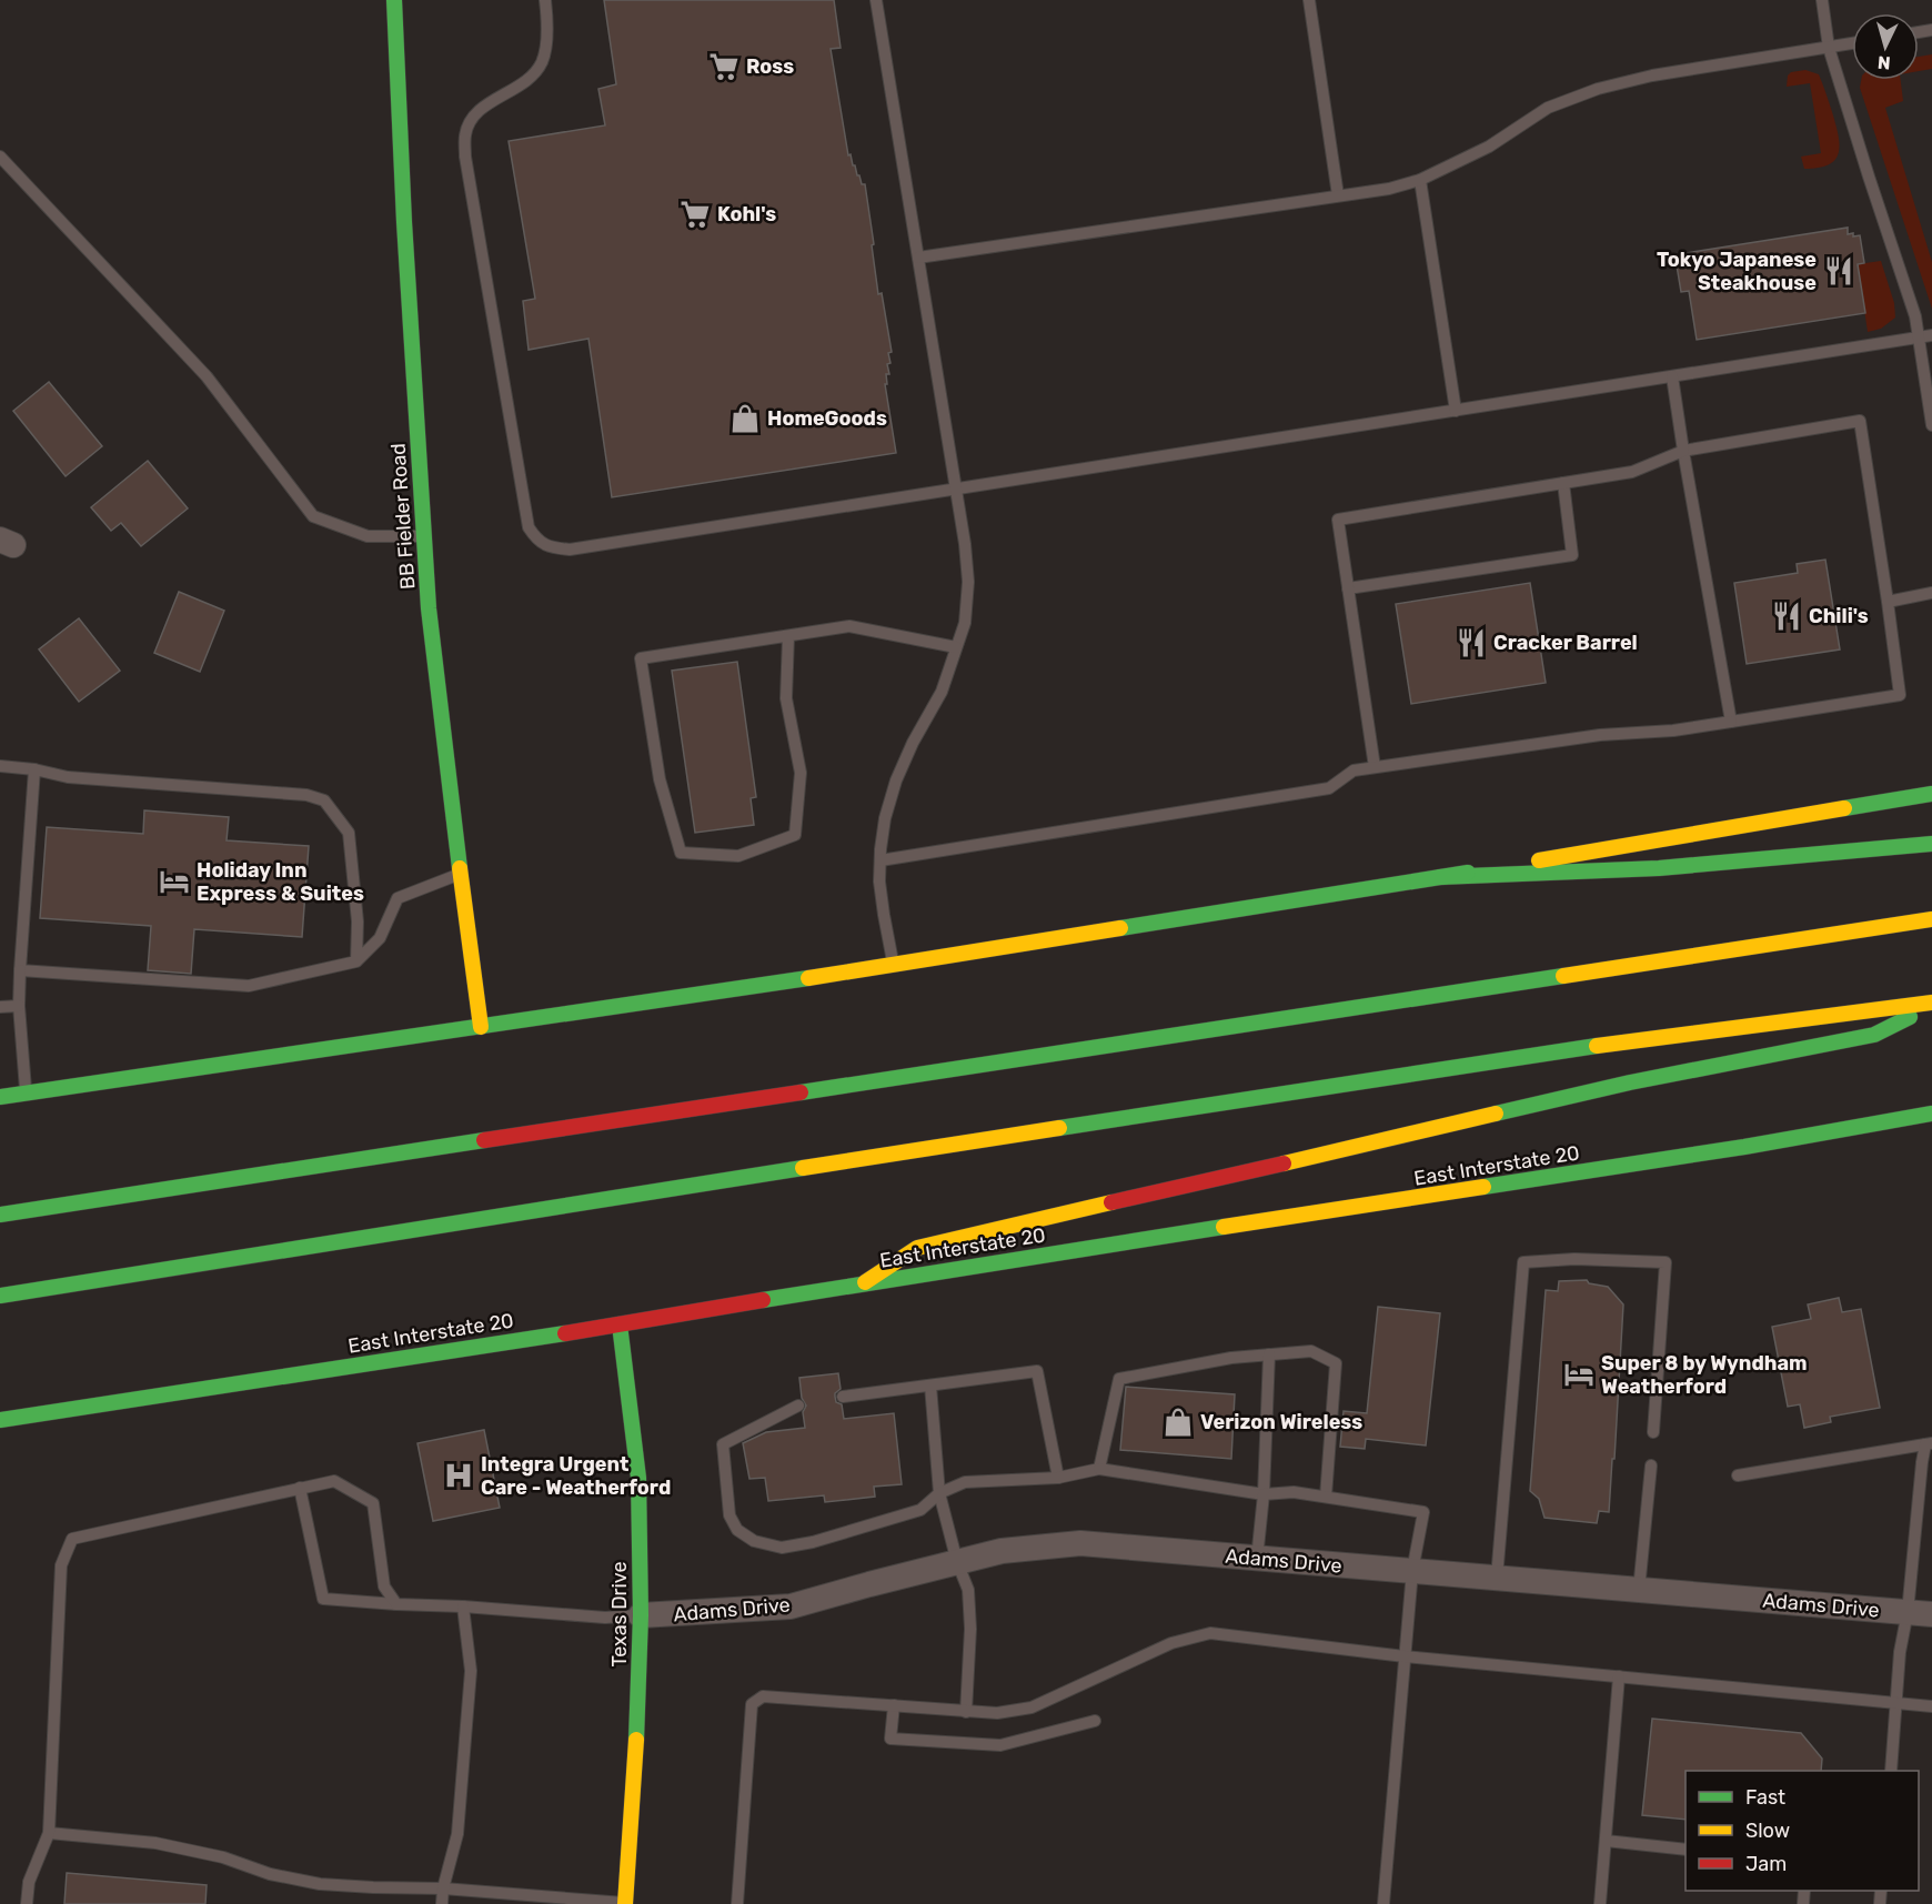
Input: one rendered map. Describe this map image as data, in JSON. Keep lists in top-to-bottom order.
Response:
{
  "streets": {
    "main road": ["BB Fielder Road", "East Interstate 20", "Texas Drive"],
    "street": ["Adams Drive"]
  },
  "crossings": [
    ["East Interstate 20", "Texas Drive"],
    ["Adams Drive", "Texas Drive"]
  ],
  "places": {
    "supermarket": ["Ross", "Kohl's"],
    "restaurant": ["Tokyo Japanese Steakhouse", "Chili's", "Cracker Barrel"],
    "shop": ["HomeGoods", "Verizon Wireless"],
    "hotel": ["Holiday Inn Express & Suites", "Super 8 by Wyndham Weatherford"],
    "hospital": ["Integra Urgent Care - Weatherford"]
  },
  "legend": ["Fast", "Slow", "Jam"],
  "north": "bottom"
}
